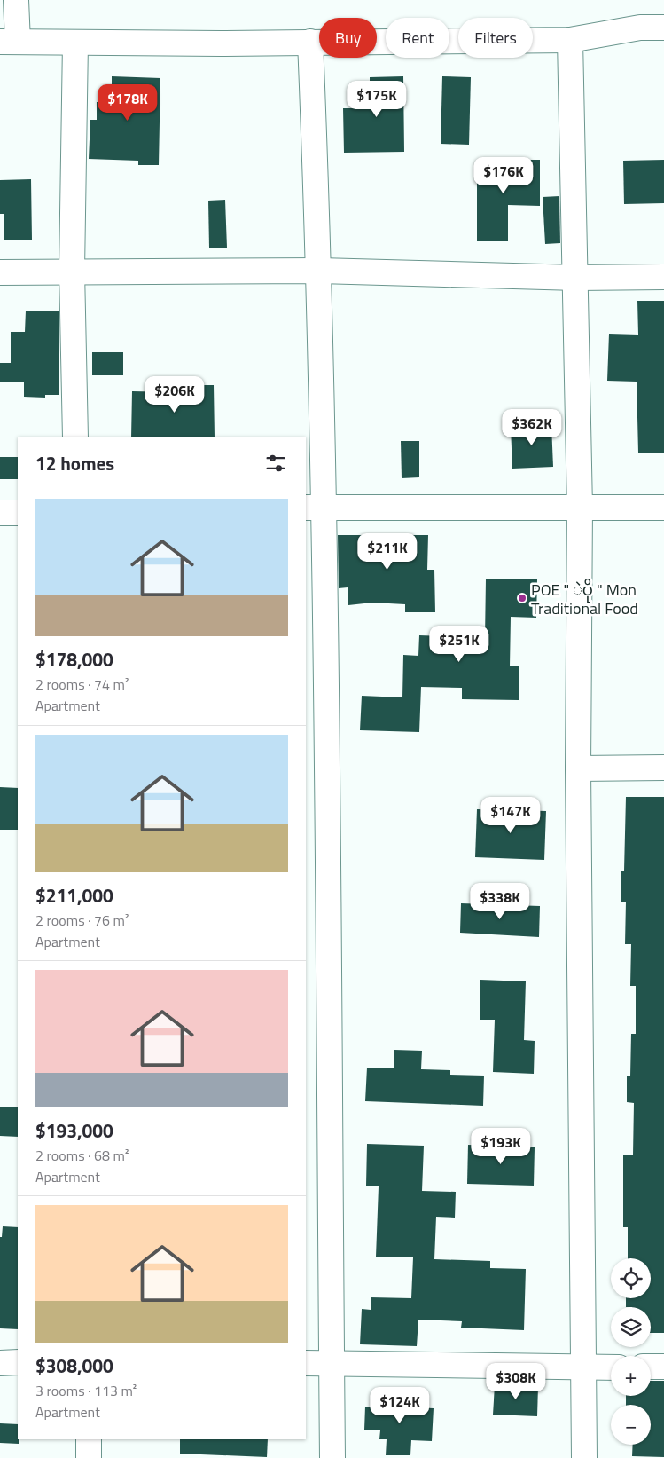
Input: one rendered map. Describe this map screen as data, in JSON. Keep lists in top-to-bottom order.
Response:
{
  "places": ["POE \" ဲပို \" Mon Traditional Food"],
  "page": {
    "chip": ["Buy", "Rent", "Filters"],
    "price": [
      "$175K",
      "$178K",
      "$176K",
      "$206K",
      "$362K",
      "$211K",
      "$251K",
      "$147K",
      "$338K",
      "$193K",
      "$308K",
      "$124K"
    ],
    "heading": "12 homes",
    "list": [
      {
        "name": "$178,000",
        "note": "2 rooms · 74 m² · Apartment"
      },
      {
        "name": "$211,000",
        "note": "2 rooms · 76 m² · Apartment"
      },
      {
        "name": "$193,000",
        "note": "2 rooms · 68 m² · Apartment"
      },
      {
        "name": "$308,000",
        "note": "3 rooms · 113 m² · Apartment"
      }
    ],
    "map_buttons": ["+", "−"]
  }
}
